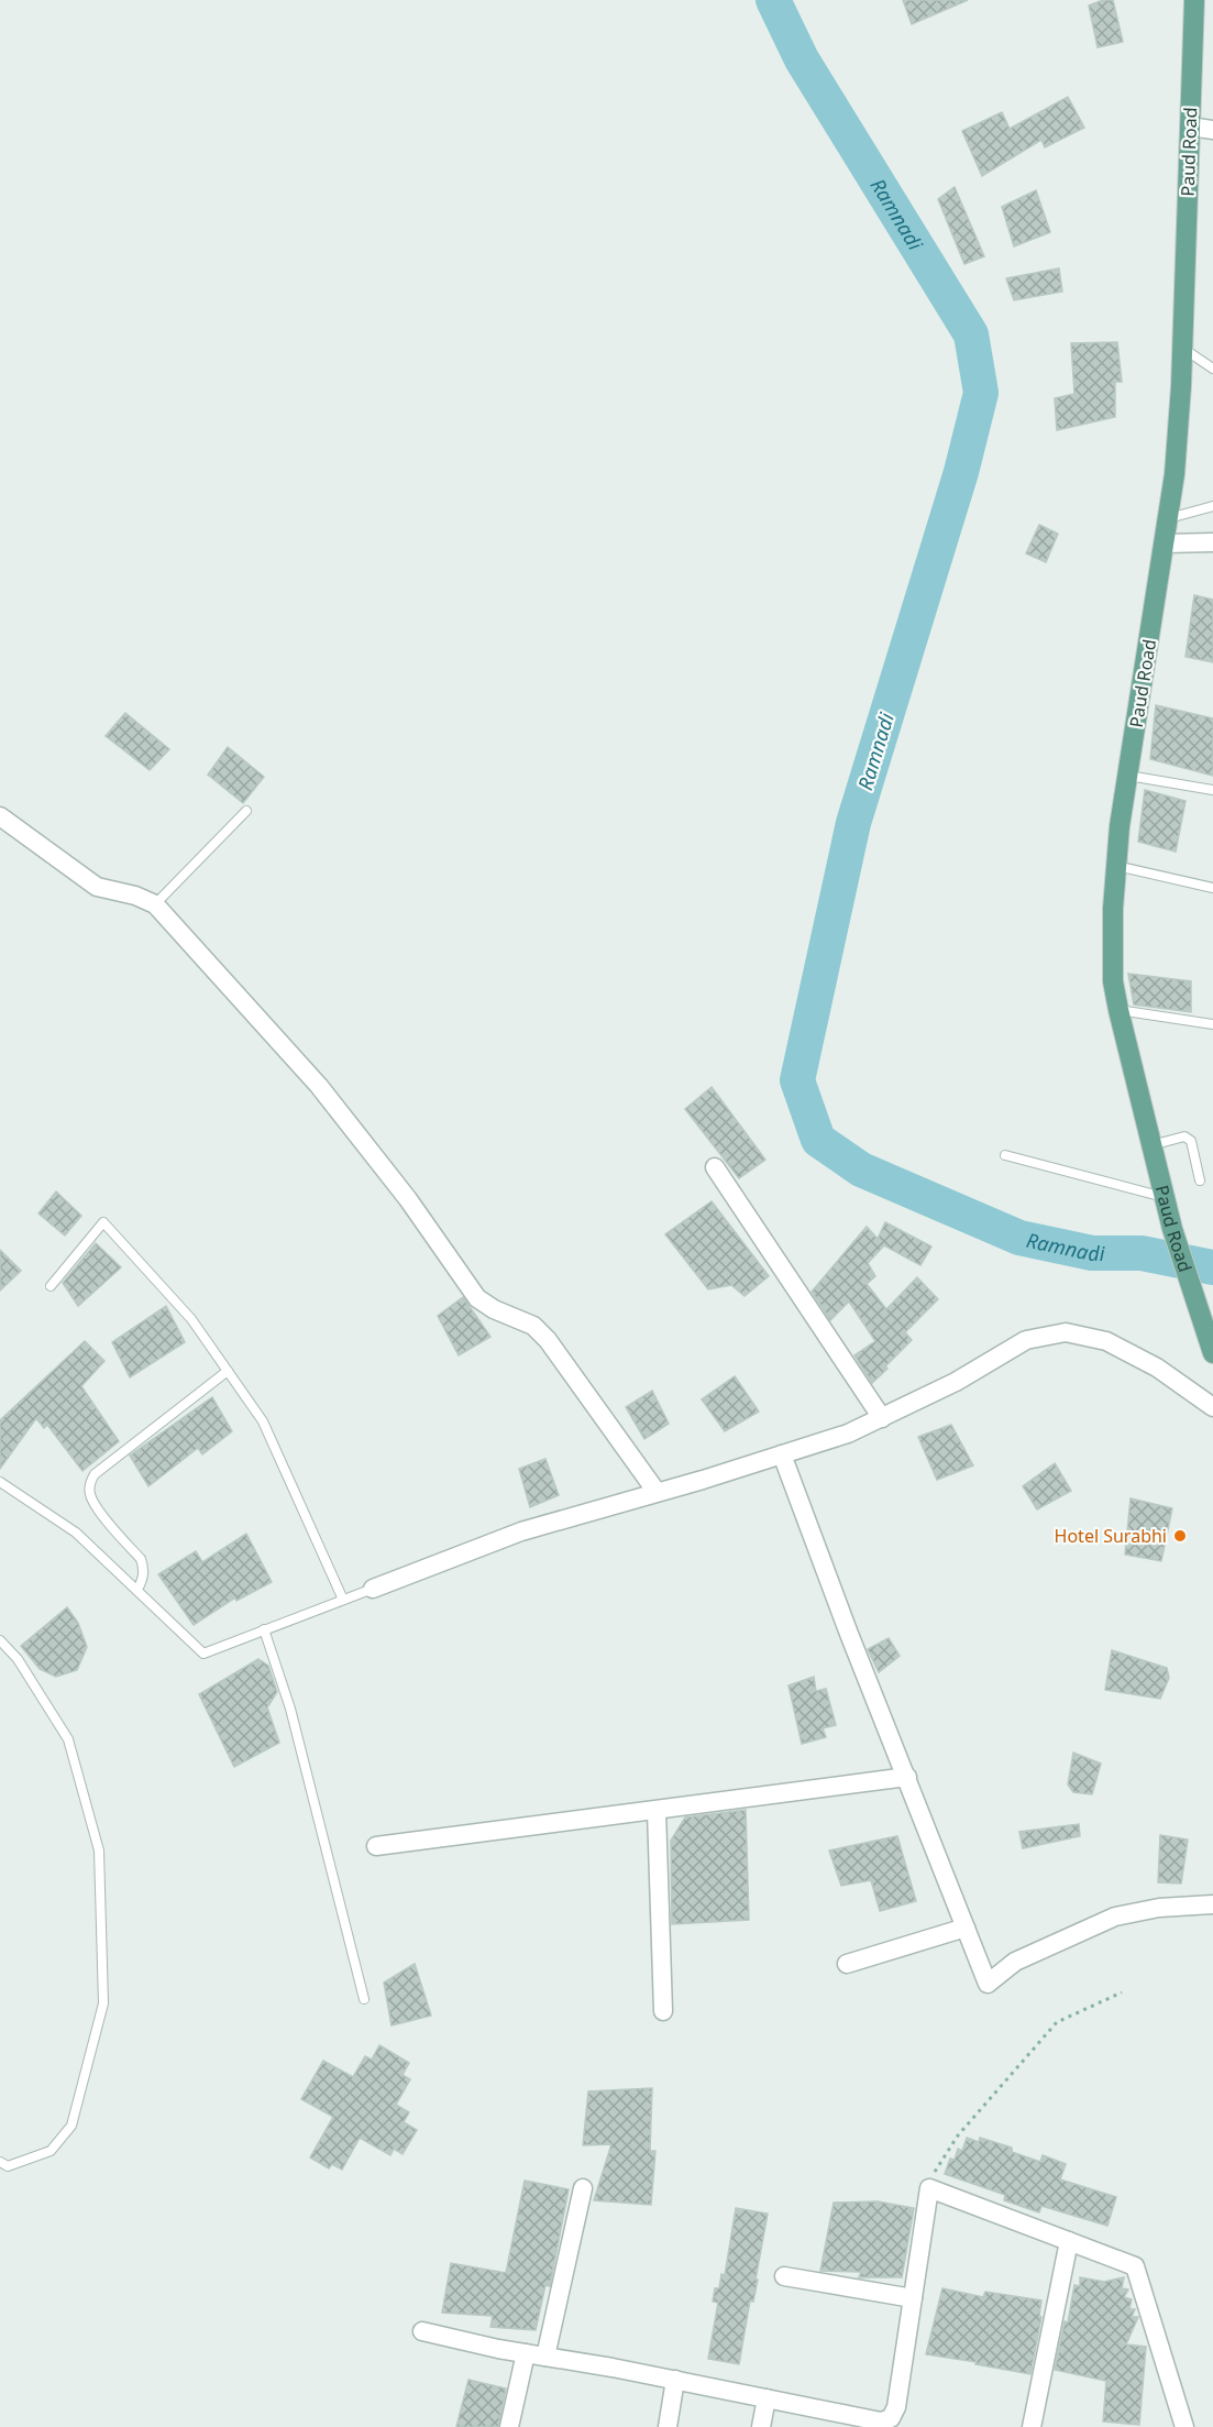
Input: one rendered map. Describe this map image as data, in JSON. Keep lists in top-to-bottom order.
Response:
{
  "streets": {
    "main road": ["Paud Road"]
  },
  "water": ["Ramnadi"],
  "places": ["Hotel Surabhi"]
}
